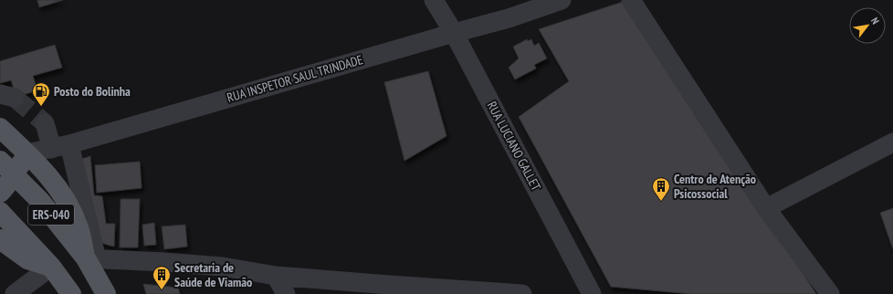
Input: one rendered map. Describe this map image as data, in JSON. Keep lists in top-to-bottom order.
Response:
{
  "streets": {
    "main road": ["ERS-040"],
    "street": ["RUA INSPETOR SAUL TRINDADE", "RUA LUCIANO GALLET"]
  },
  "crossings": [
    ["RUA INSPETOR SAUL TRINDADE", "RUA LUCIANO GALLET"]
  ],
  "places": {
    "fuel station": ["Posto do Bolinha"],
    "building": ["Centro de Atenção Psicossocial", "Secretaria de Saúde de Viamão"]
  },
  "north": "top right"
}
